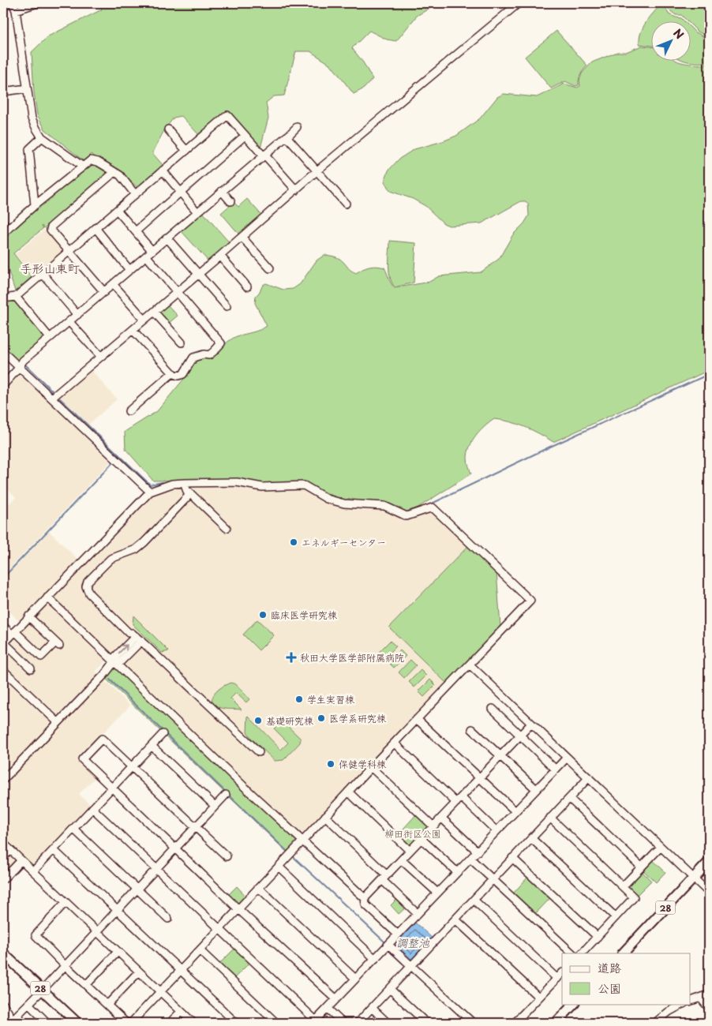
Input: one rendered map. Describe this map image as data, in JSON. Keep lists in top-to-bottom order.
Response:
{
  "streets": {
    "main road": ["28"]
  },
  "districts": ["手形山東町"],
  "water": ["調整池"],
  "parks": ["柳田街区公園"],
  "places": {
    "other": [
      "エネルギーセンター",
      "臨床医学研究棟",
      "学生実習棟",
      "医学系研究棟",
      "基礎研究棟",
      "保健学科棟"
    ],
    "health": ["秋田大学医学部附属病院"]
  },
  "legend": ["道路", "公園"],
  "north": "top right"
}
